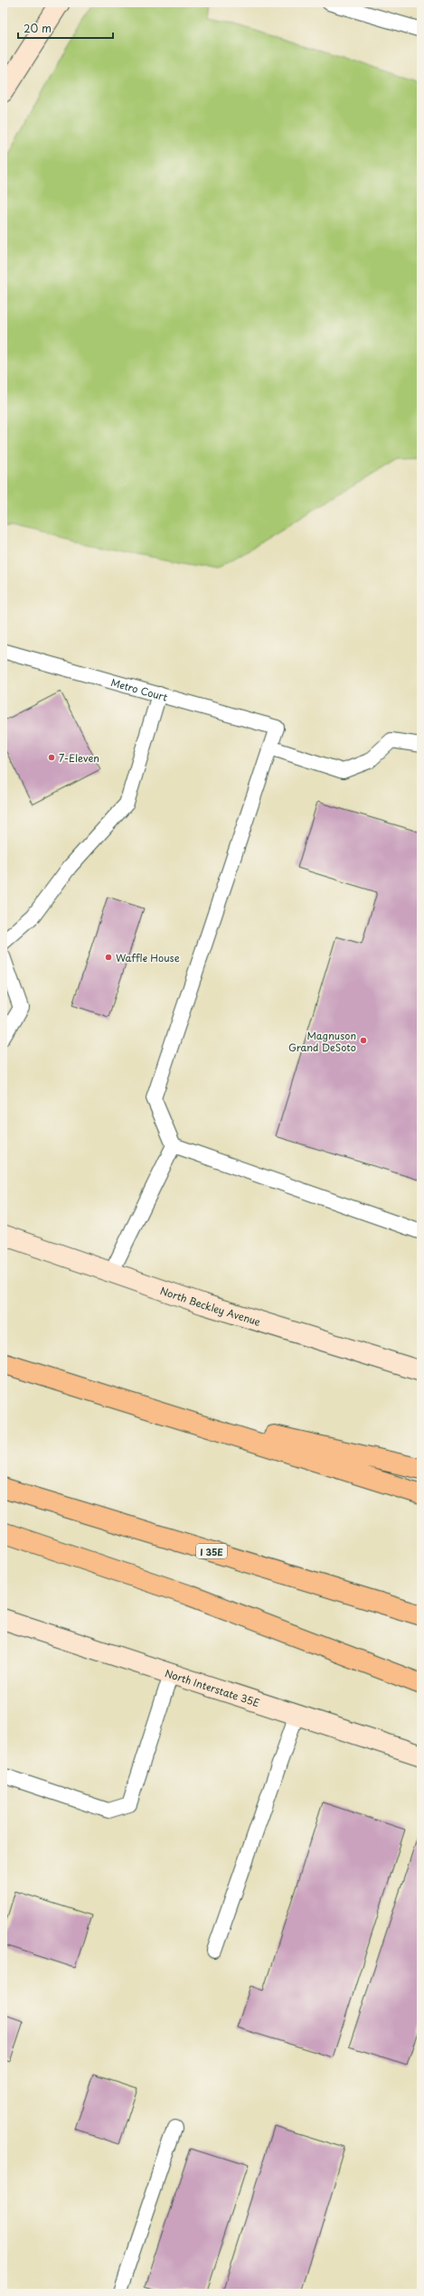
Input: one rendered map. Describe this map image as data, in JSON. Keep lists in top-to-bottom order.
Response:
{
  "streets": {
    "highway": ["I 35E"],
    "main road": ["North Beckley Avenue", "North Interstate 35E"],
    "lane": ["Metro Court"]
  },
  "places": ["7-Eleven", "Waffle House", "Magnuson Grand DeSoto"],
  "scale_bar": "20 m"
}
